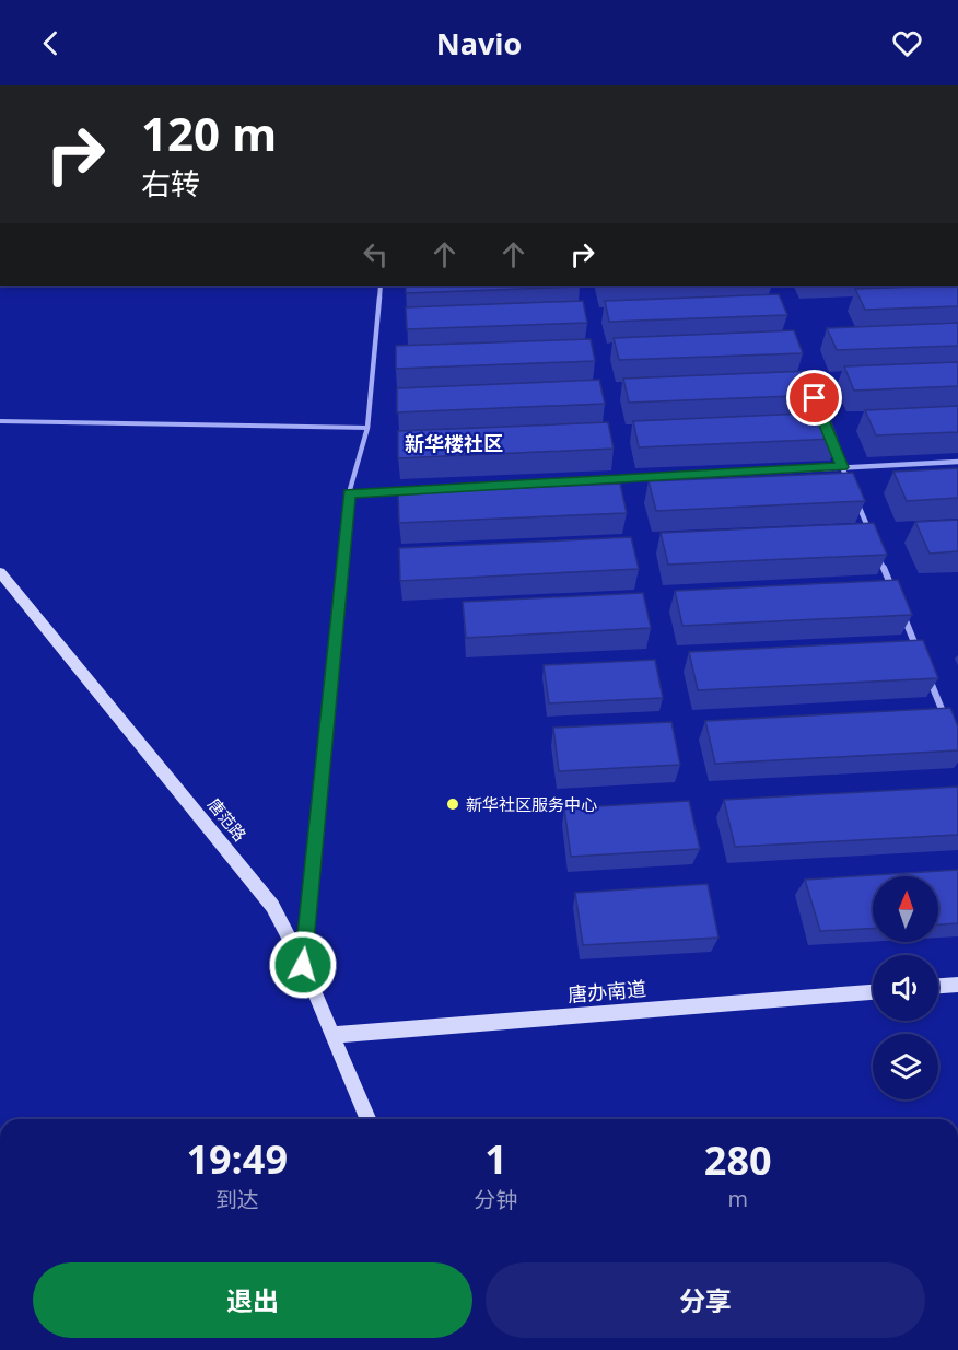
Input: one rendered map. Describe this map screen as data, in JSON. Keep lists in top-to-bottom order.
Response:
{
  "streets": {
    "street": ["唐范路", "唐办南道"]
  },
  "crossings": [
    ["唐范路", "唐办南道"]
  ],
  "districts": ["新华楼社区"],
  "places": ["新华社区服务中心"],
  "north": "top",
  "page": {
    "header": "Navio",
    "turn": ["120 m", "右转"],
    "eta": [
      "19:49",
      "到达",
      "1",
      "分钟",
      "280",
      "m"
    ],
    "buttons": ["退出", "分享"]
  }
}
